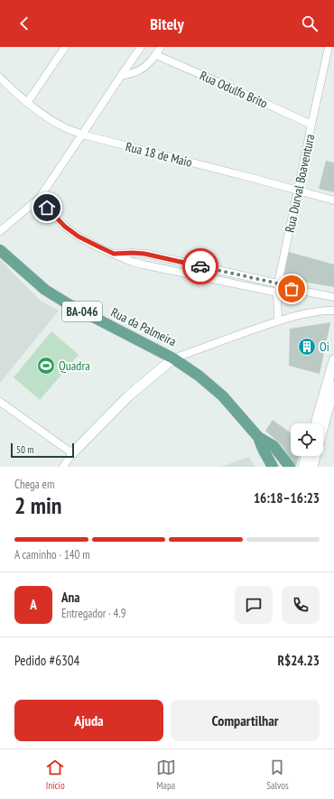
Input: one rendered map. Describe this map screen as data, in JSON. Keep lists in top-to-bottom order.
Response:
{
  "streets": {
    "main road": ["BA-046", "Rua da Palmeira"],
    "street": ["Rua Odulfo Brito", "Rua 18 de Maio", "Rua Durval Boaventura"]
  },
  "crossings": [
    ["Rua Odulfo Brito", "Rua Durval Boaventura"],
    ["Rua 18 de Maio", "Rua Durval Boaventura"],
    ["Rua Durval Boaventura", "Rua da Palmeira"],
    ["BA-046", "Rua da Palmeira"]
  ],
  "places": {
    "building": ["Oi"],
    "sports": ["Quadra"]
  },
  "scale_bar": "50 m",
  "page": {
    "header": "Bitely",
    "scale": "50 m",
    "heading": ["2 min", "Chega em", "16:18–16:23"],
    "panel": [
      "Ana",
      "Entregador · 4.9",
      "Pedido #6304",
      "R$24.23"
    ],
    "bar": "A caminho · 140 m",
    "round": "A",
    "buttons": ["Ajuda", "Compartilhar"],
    "tabs": ["Início", "Mapa", "Salvos"]
  }
}
